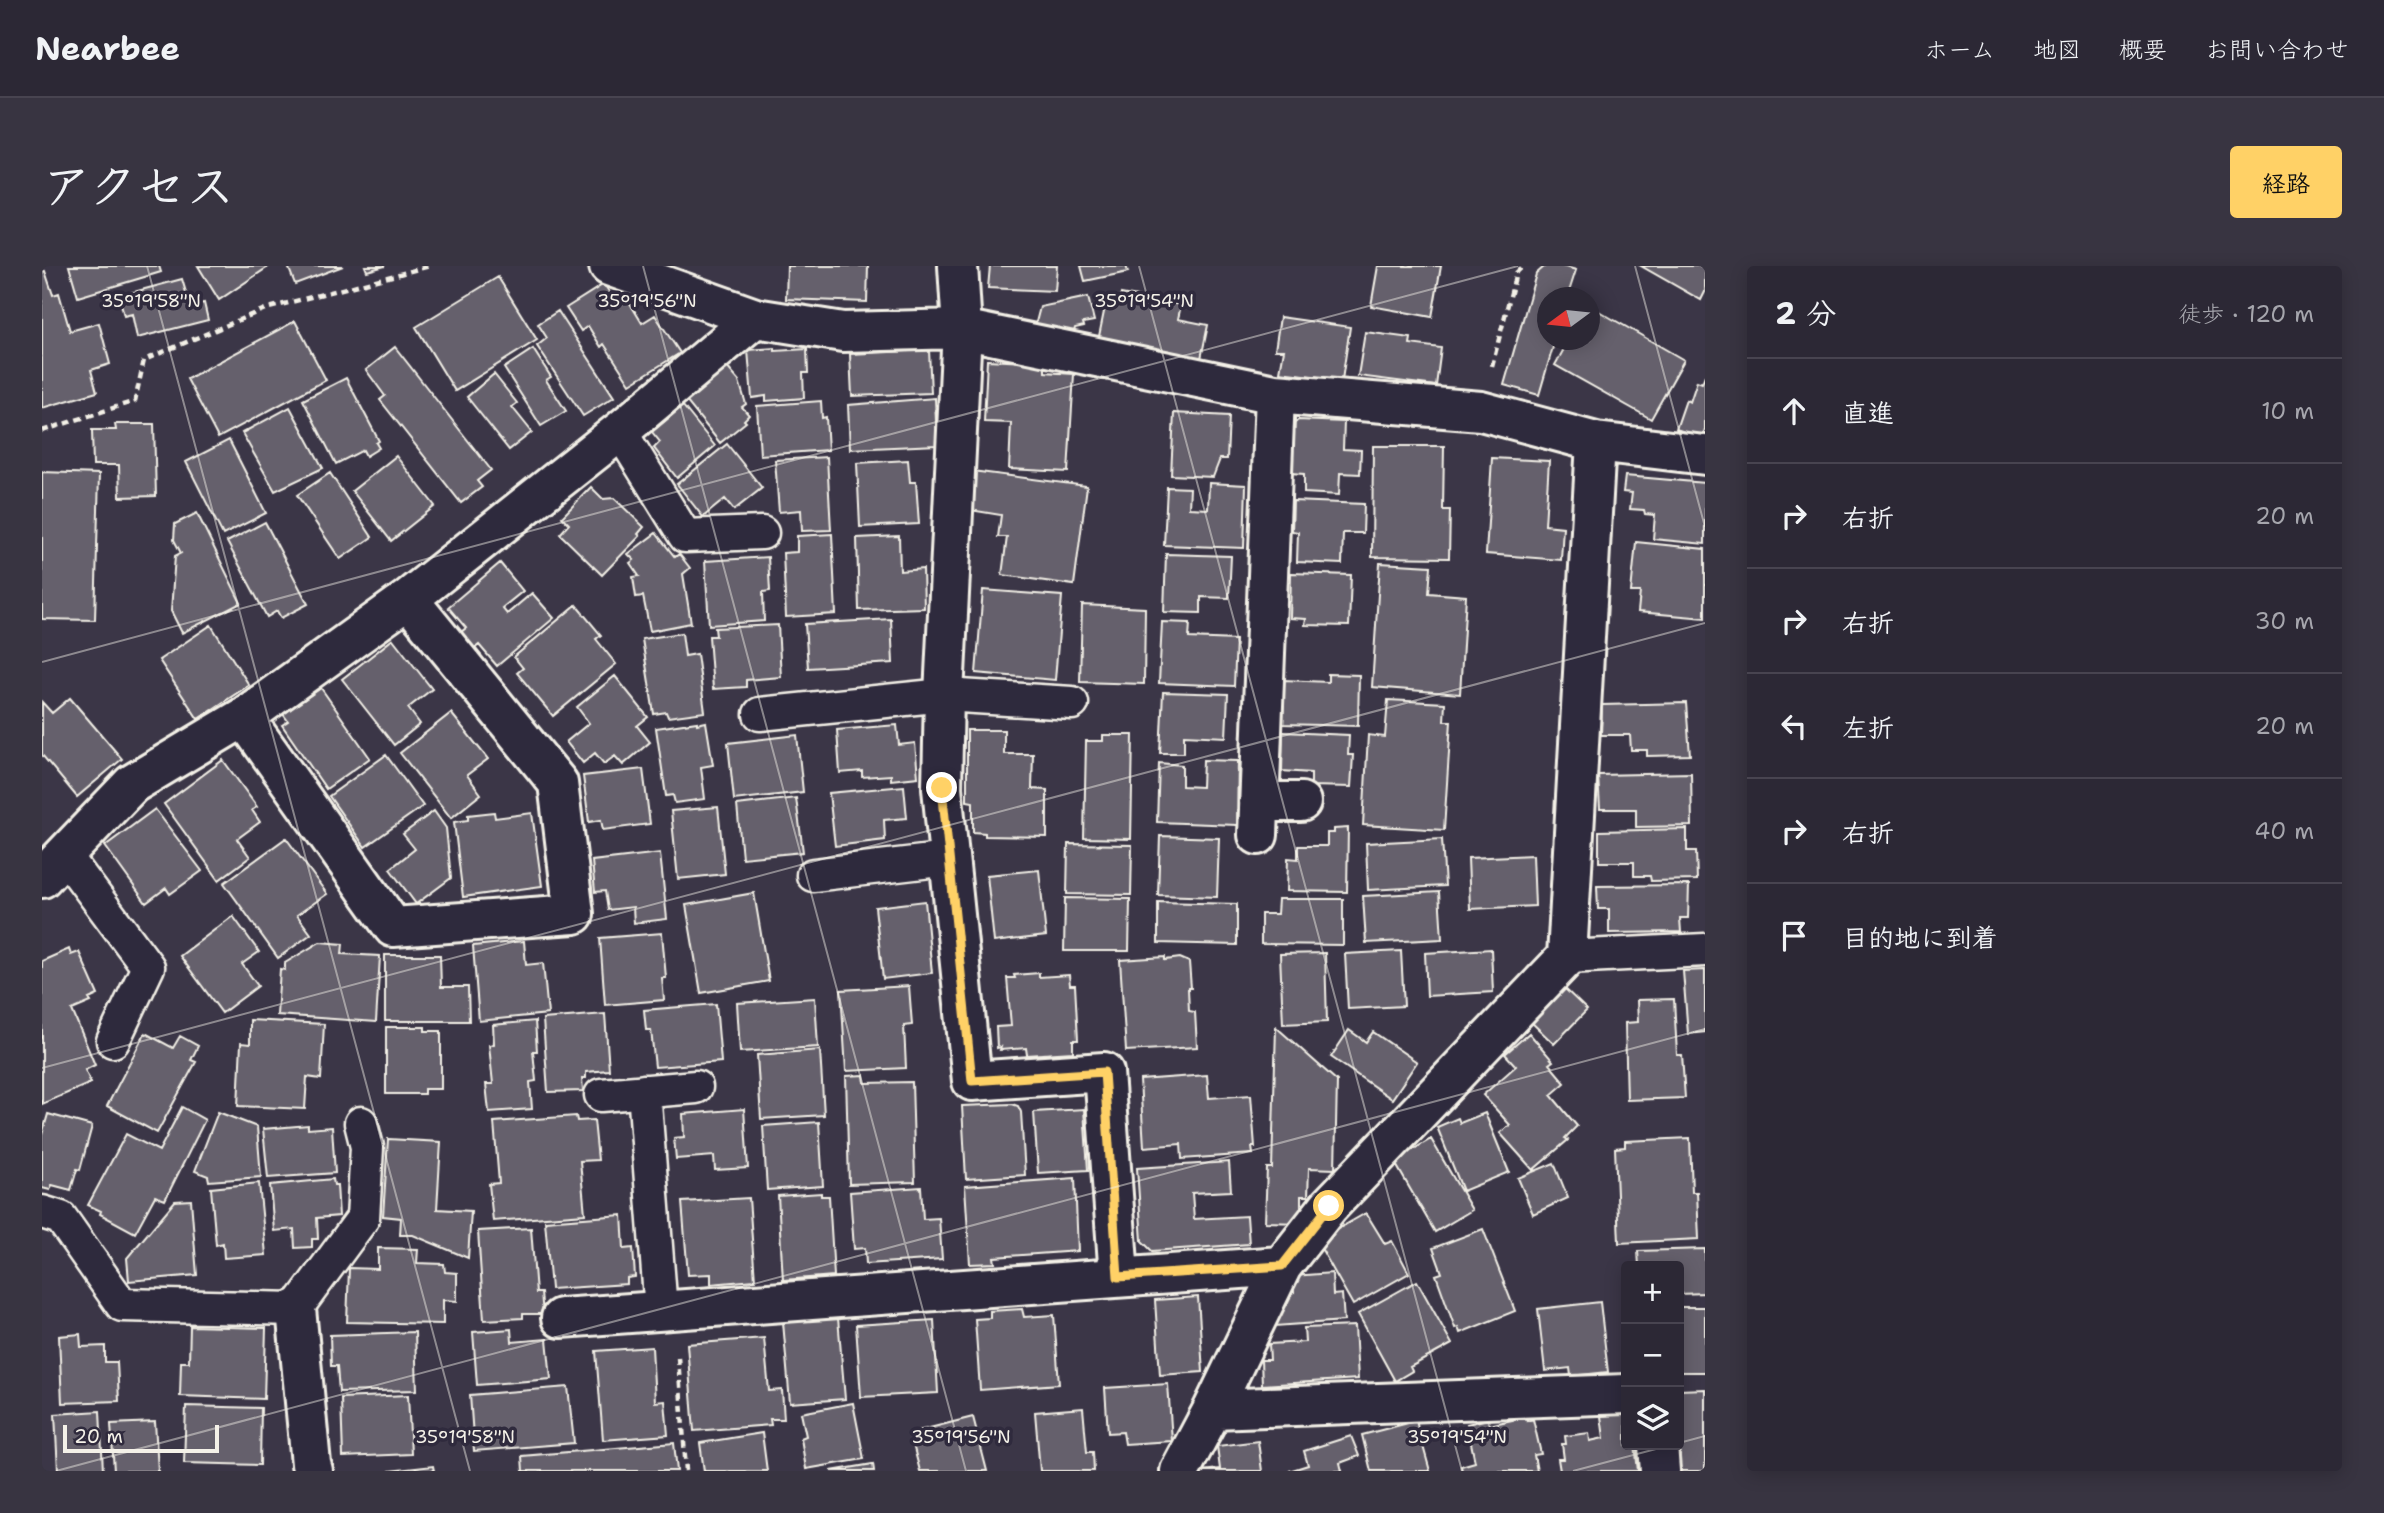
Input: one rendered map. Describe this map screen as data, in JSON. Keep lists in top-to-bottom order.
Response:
{
  "scale_bar": "20 m",
  "north": "left",
  "page": {
    "header": "Nearbee",
    "nav": [
      "ホーム",
      "地図",
      "概要",
      "お問い合わせ"
    ],
    "title": "アクセス",
    "buttons": "経路",
    "heading": ["2 分", "徒歩 · 120 m"],
    "list": [
      ["直進", "10 m"],
      ["右折", "20 m"],
      ["右折", "30 m"],
      ["左折", "20 m"],
      ["右折", "40 m"],
      "目的地に到着"
    ],
    "map_buttons": ["+", "−"],
    "scale": "20 m"
  },
  "coordinates": ["35°19'58\"N", "35°19'56\"N", "35°19'54\"N"]
}
